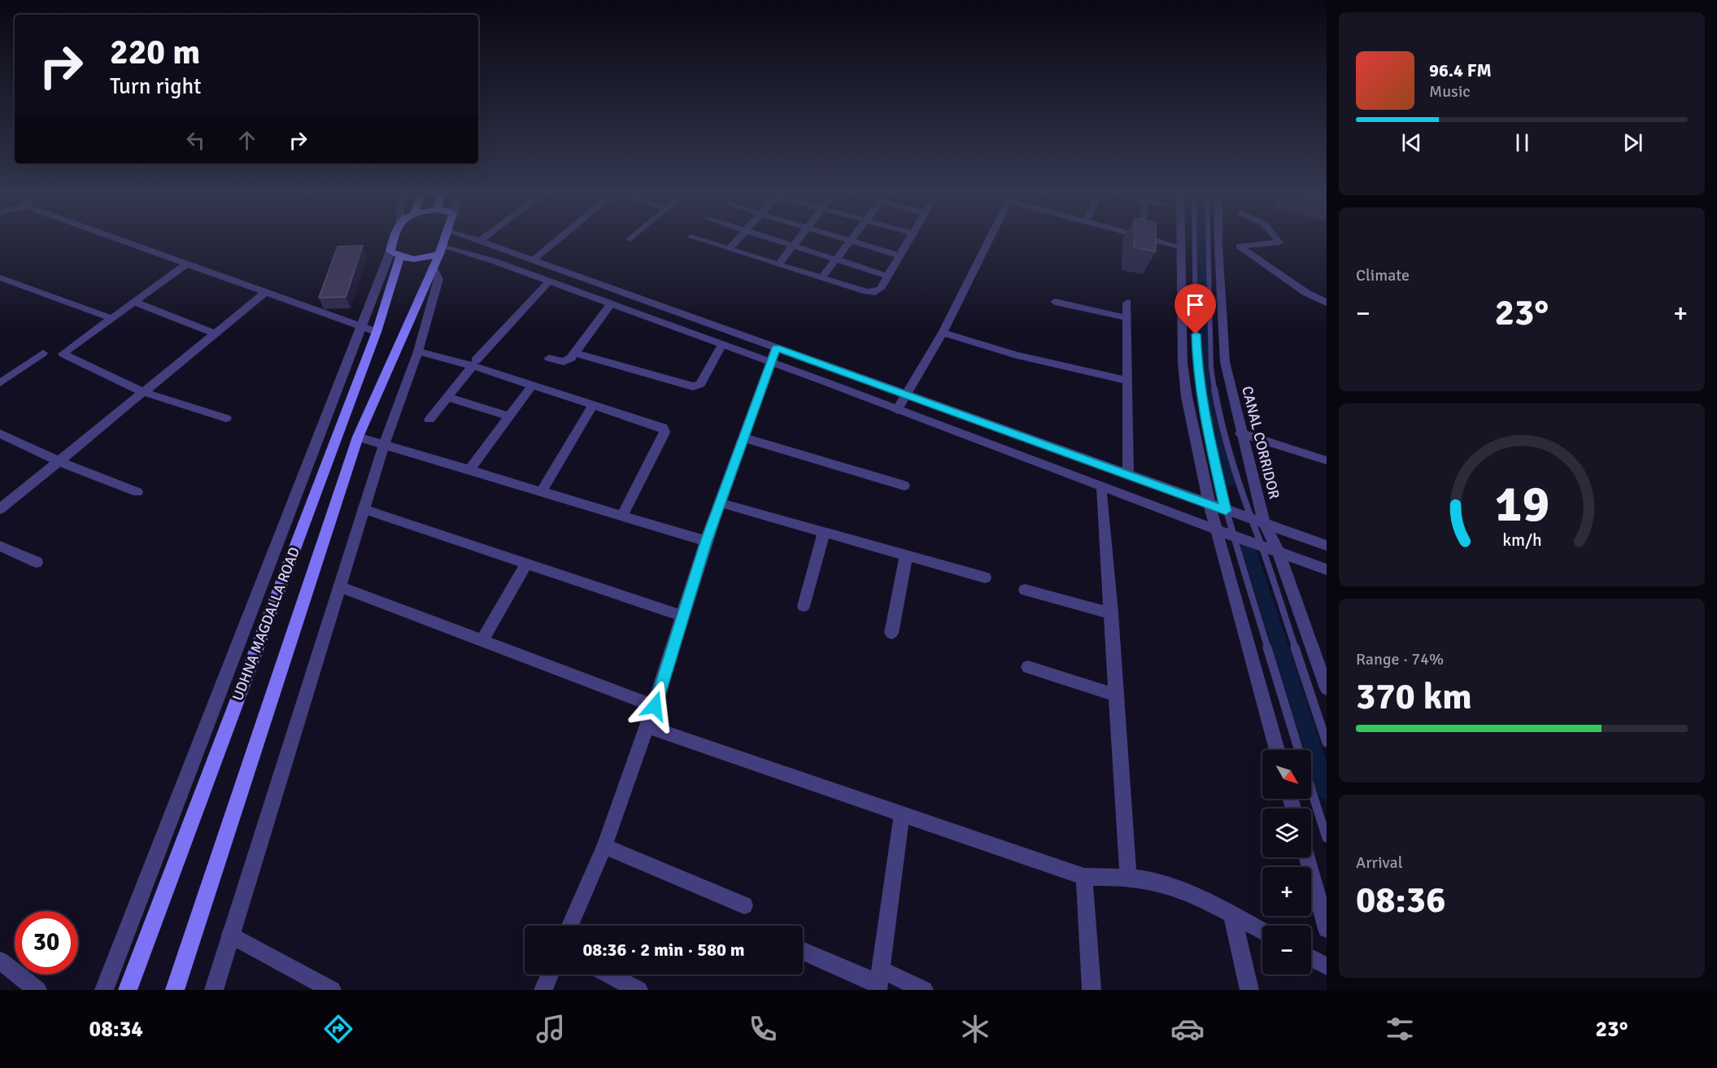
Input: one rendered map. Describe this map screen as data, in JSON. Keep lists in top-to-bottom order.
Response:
{
  "streets": {
    "main road": ["UDHNA MAGDALLA ROAD"],
    "street": ["CANAL CORRIDOR"]
  },
  "north": "bottom right",
  "page": {
    "turn": ["220 m", "Turn right"],
    "song": ["96.4 FM", "Music"],
    "tile": [
      "Climate",
      ["Range · 74%", "370 km"],
      ["Arrival", "08:36"]
    ],
    "heat": ["−", "23°", "+"],
    "map_buttons": ["+", "−"],
    "limit": "30",
    "trip": "08:36 · 2 min · 580 m",
    "tabs": ["08:34", "23°"],
    "gauge": ["19", "km/h"]
  }
}
